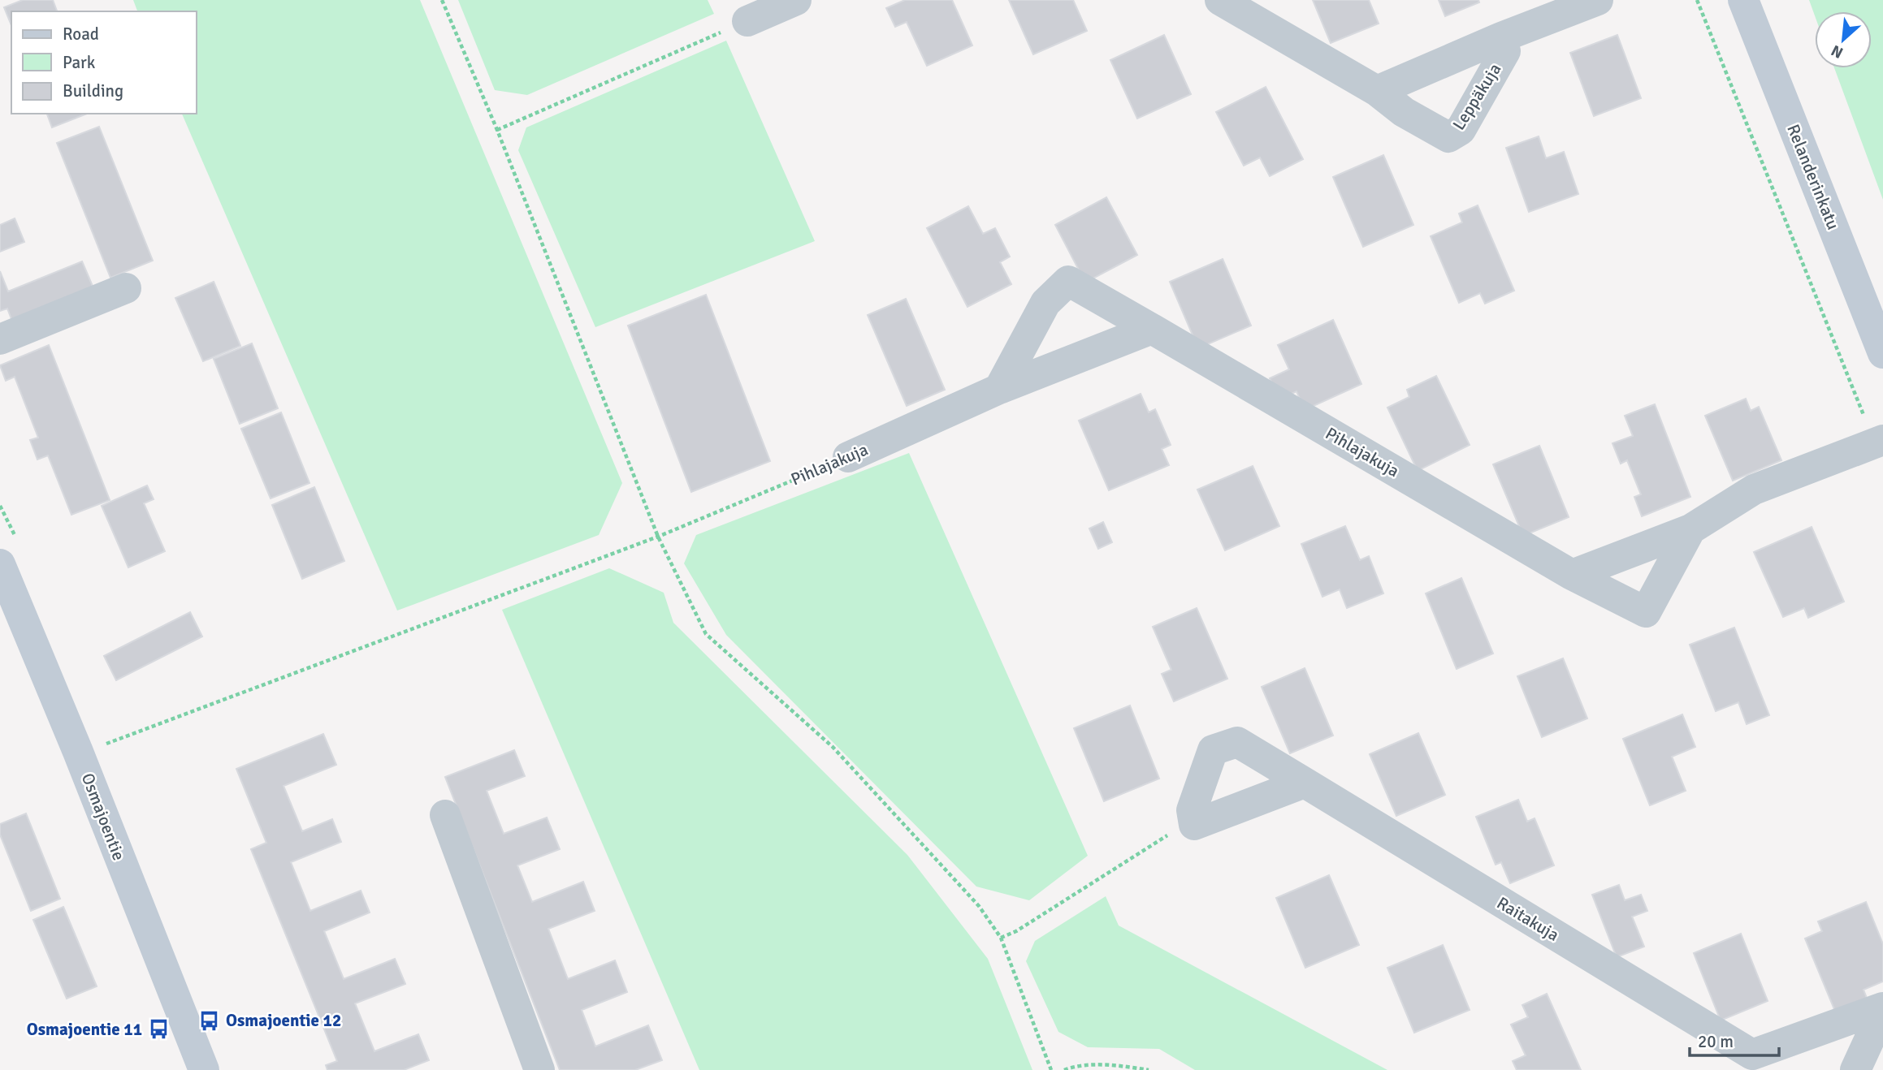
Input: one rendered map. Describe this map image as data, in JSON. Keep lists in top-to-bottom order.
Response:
{
  "streets": {
    "street": [
      "Leppäkuja",
      "Relanderinkatu",
      "Pihlajakuja",
      "Osmajoentie",
      "Raitakuja"
    ]
  },
  "places": {
    "bus stop": ["Osmajoentie 12", "Osmajoentie 11"]
  },
  "legend": ["Road", "Park", "Building"],
  "scale_bar": "20 m",
  "north": "bottom left"
}
